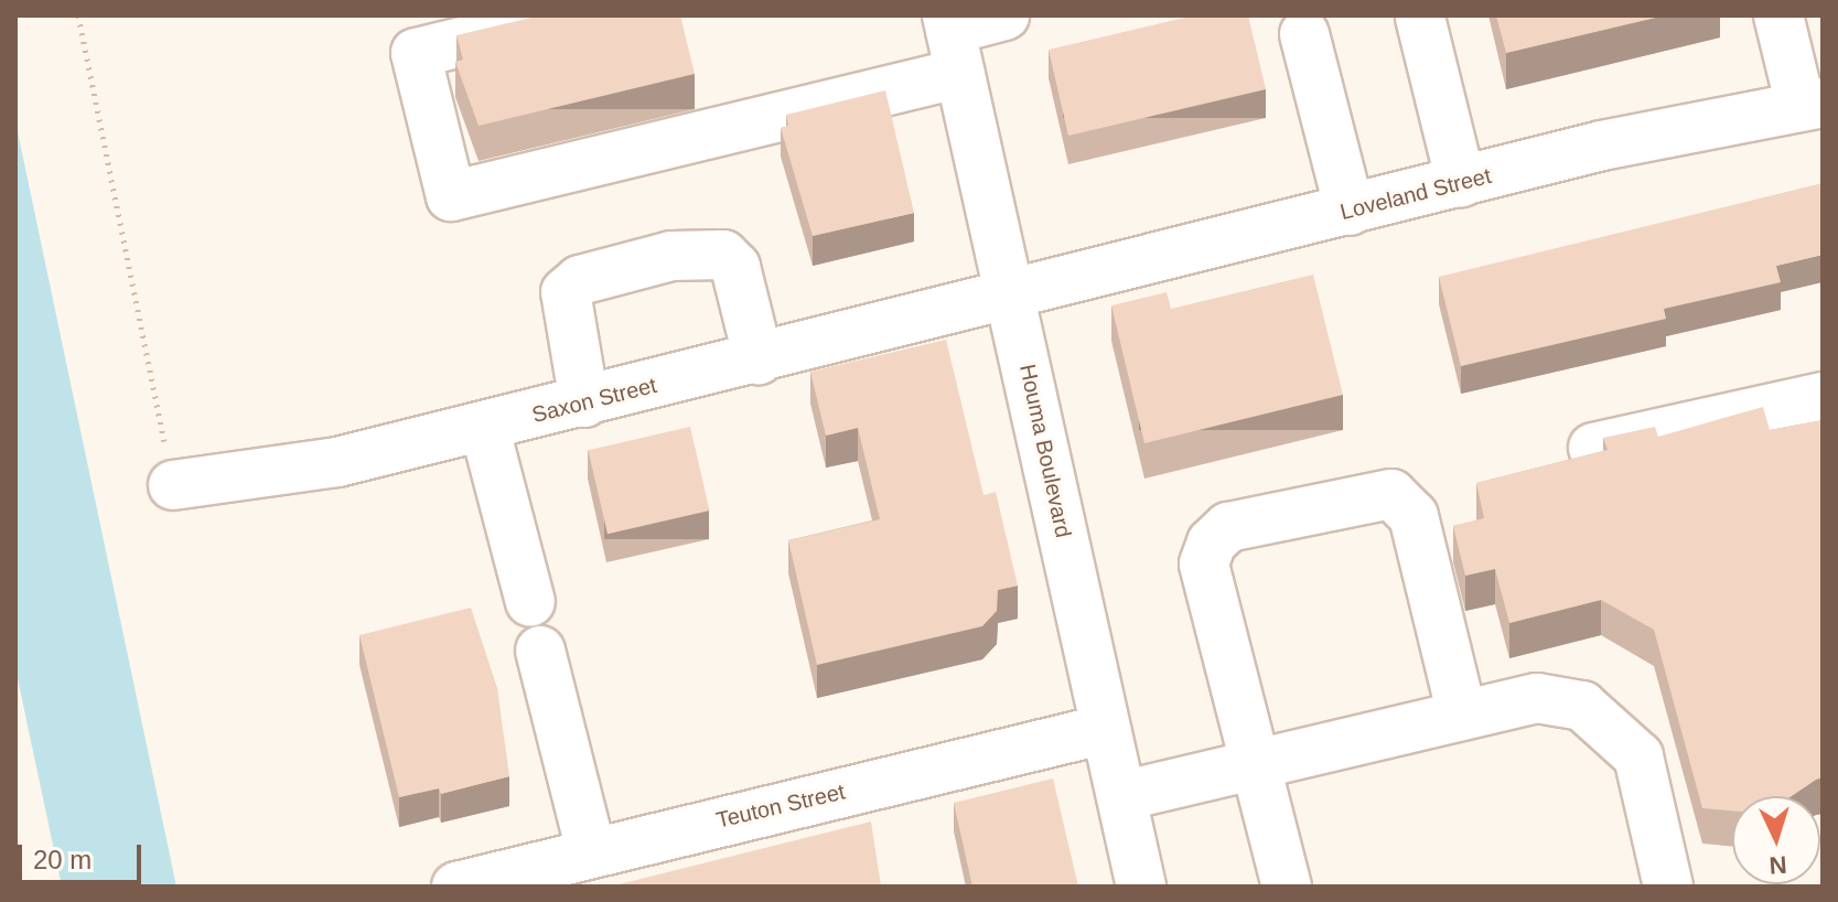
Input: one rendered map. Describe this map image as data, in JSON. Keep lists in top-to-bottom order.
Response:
{
  "streets": {
    "street": [
      "Loveland Street",
      "Saxon Street",
      "Houma Boulevard",
      "Teuton Street"
    ]
  },
  "crossings": [
    ["Loveland Street", "Saxon Street"],
    ["Loveland Street", "Houma Boulevard"],
    ["Saxon Street", "Houma Boulevard"],
    ["Houma Boulevard", "Teuton Street"]
  ],
  "scale_bar": "20 m",
  "north": "bottom"
}
